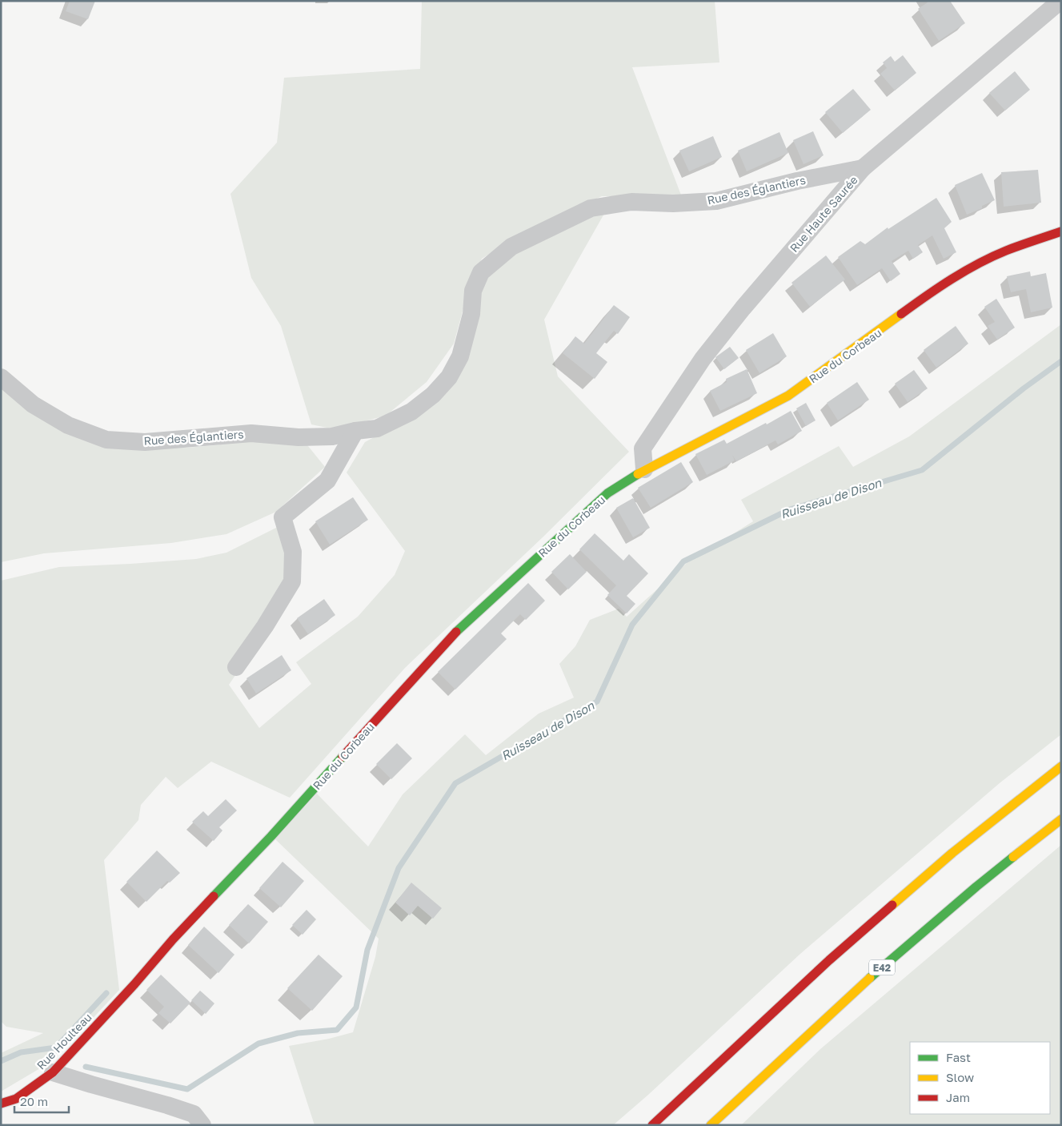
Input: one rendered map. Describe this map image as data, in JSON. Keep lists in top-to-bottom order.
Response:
{
  "streets": {
    "main road": ["Rue du Corbeau", "E42", "Rue Houlteau"],
    "street": ["Rue des Églantiers", "Rue Haute Saurée"]
  },
  "crossings": [
    ["Rue des Églantiers", "Rue Haute Saurée"],
    ["Rue Haute Saurée", "Rue du Corbeau"],
    ["Rue du Corbeau", "Rue Houlteau"]
  ],
  "water": ["Ruisseau de Dison"],
  "legend": ["Fast", "Slow", "Jam"],
  "scale_bar": "20 m"
}
